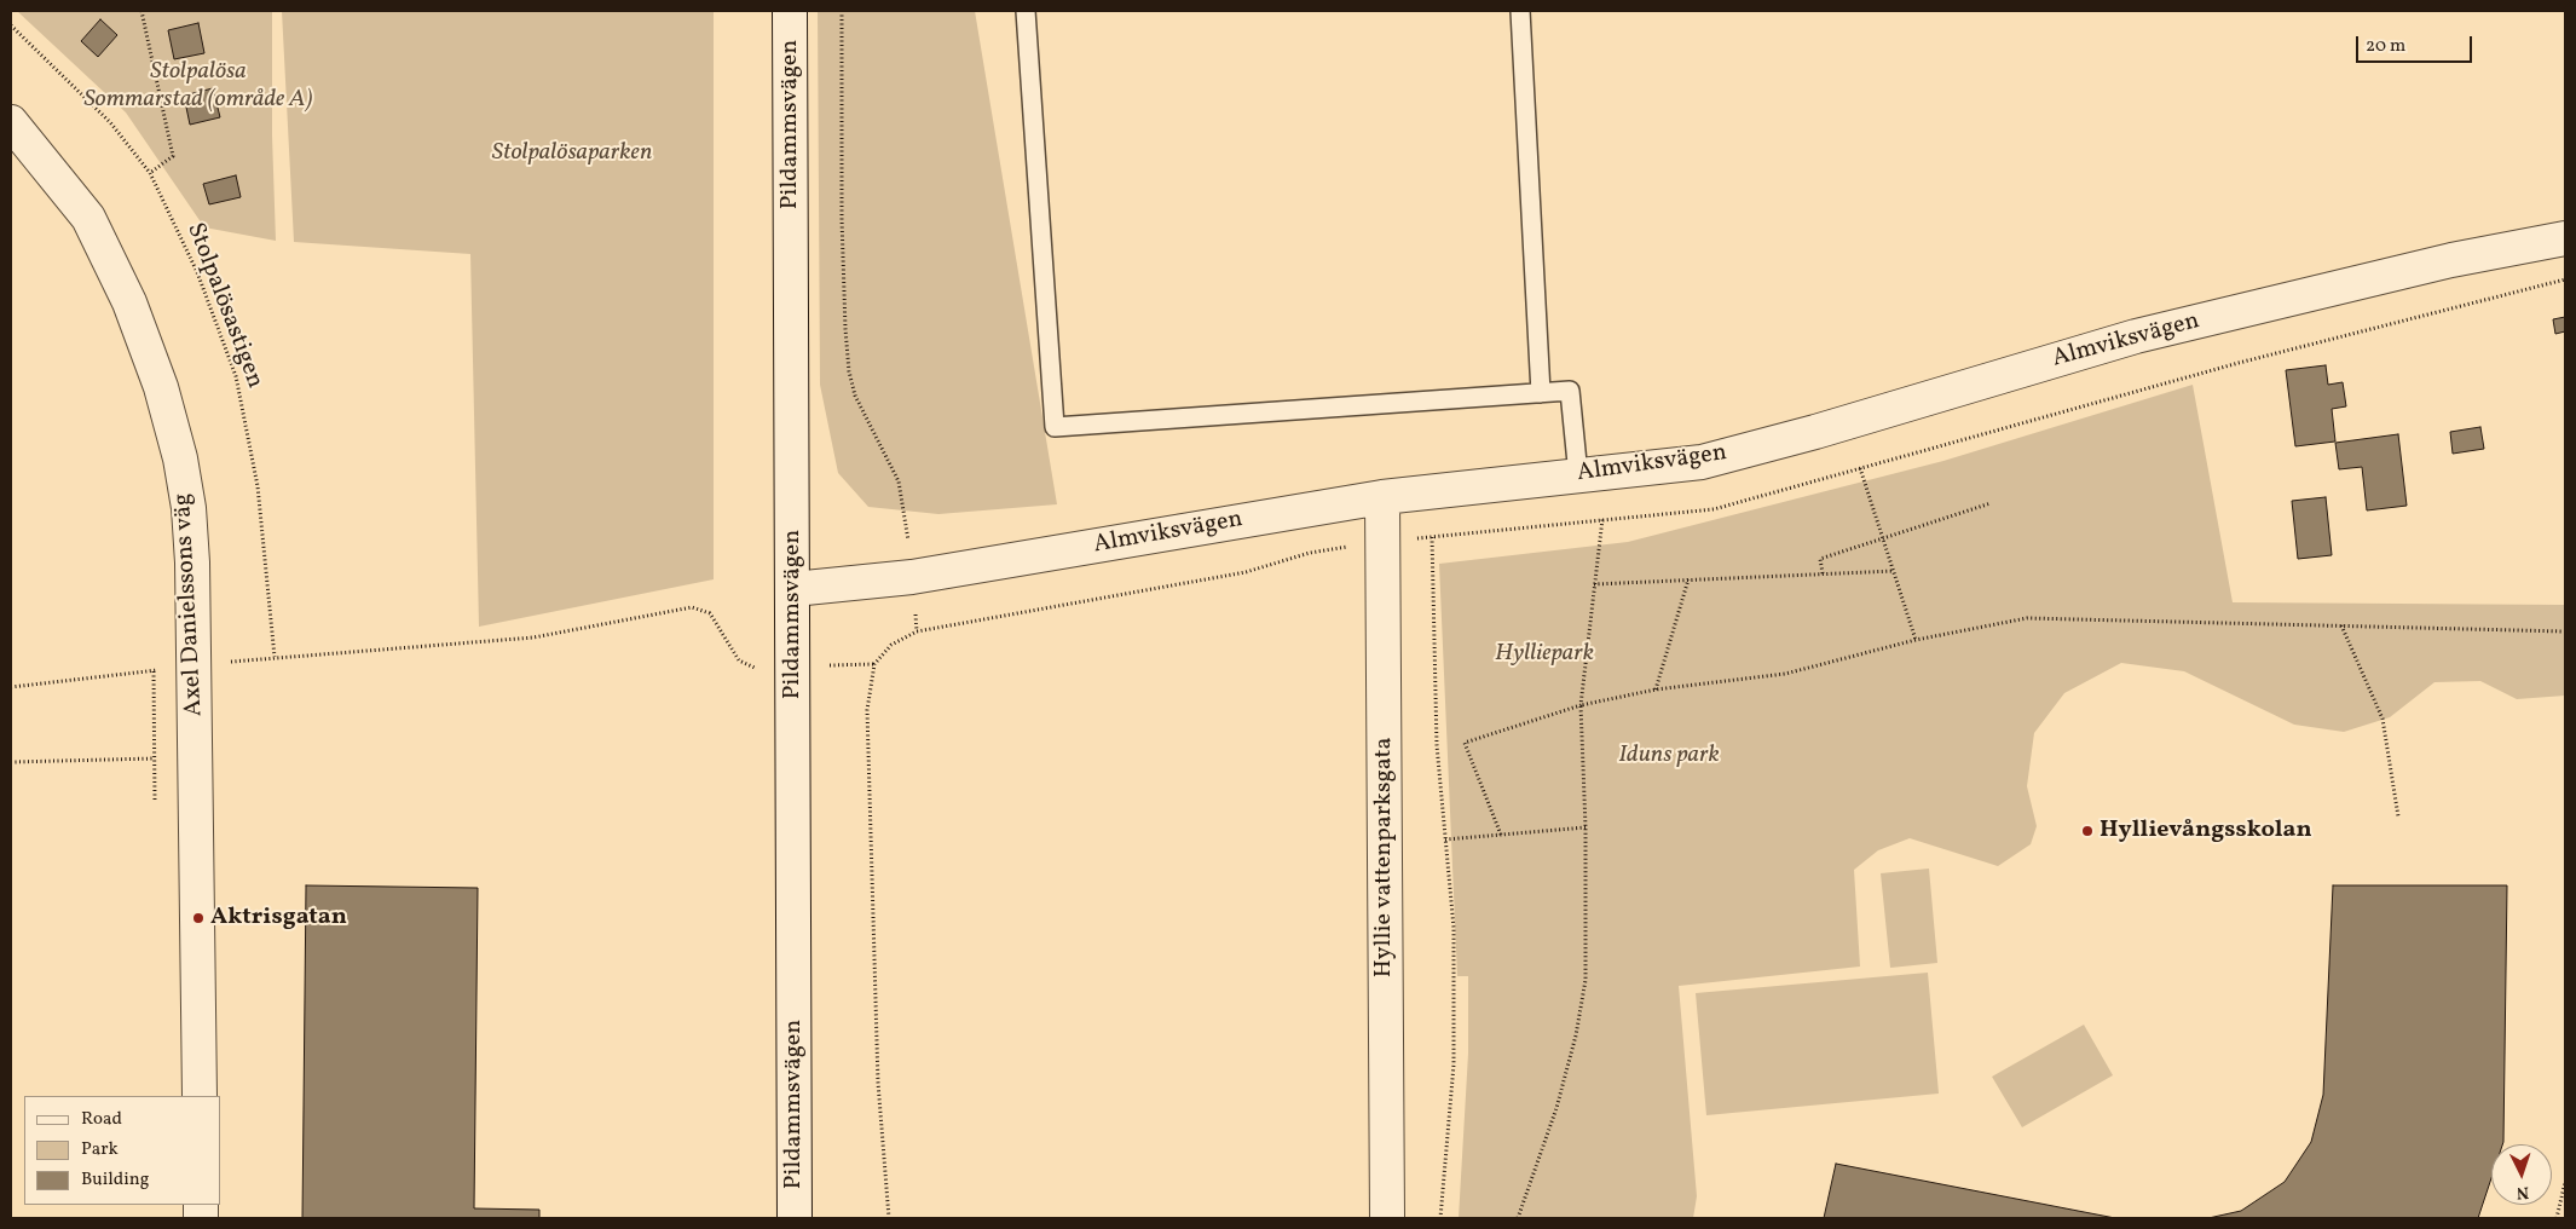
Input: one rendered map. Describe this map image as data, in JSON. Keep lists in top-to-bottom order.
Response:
{
  "streets": {
    "street": [
      "Pildammsvägen",
      "Almviksvägen",
      "Axel Danielssons väg",
      "Hyllie vattenparksgata"
    ],
    "path": ["Stolpalösastigen"]
  },
  "crossings": [
    ["Pildammsvägen", "Almviksvägen"],
    ["Almviksvägen", "Hyllie vattenparksgata"]
  ],
  "parks": [
    "Stolpalösa Sommarstad (område A)",
    "Stolpalösaparken",
    "Hylliepark",
    "Iduns park"
  ],
  "places": ["Hyllievångsskolan", "Aktrisgatan"],
  "legend": ["Road", "Park", "Building"],
  "scale_bar": "20 m",
  "north": "bottom"
}
